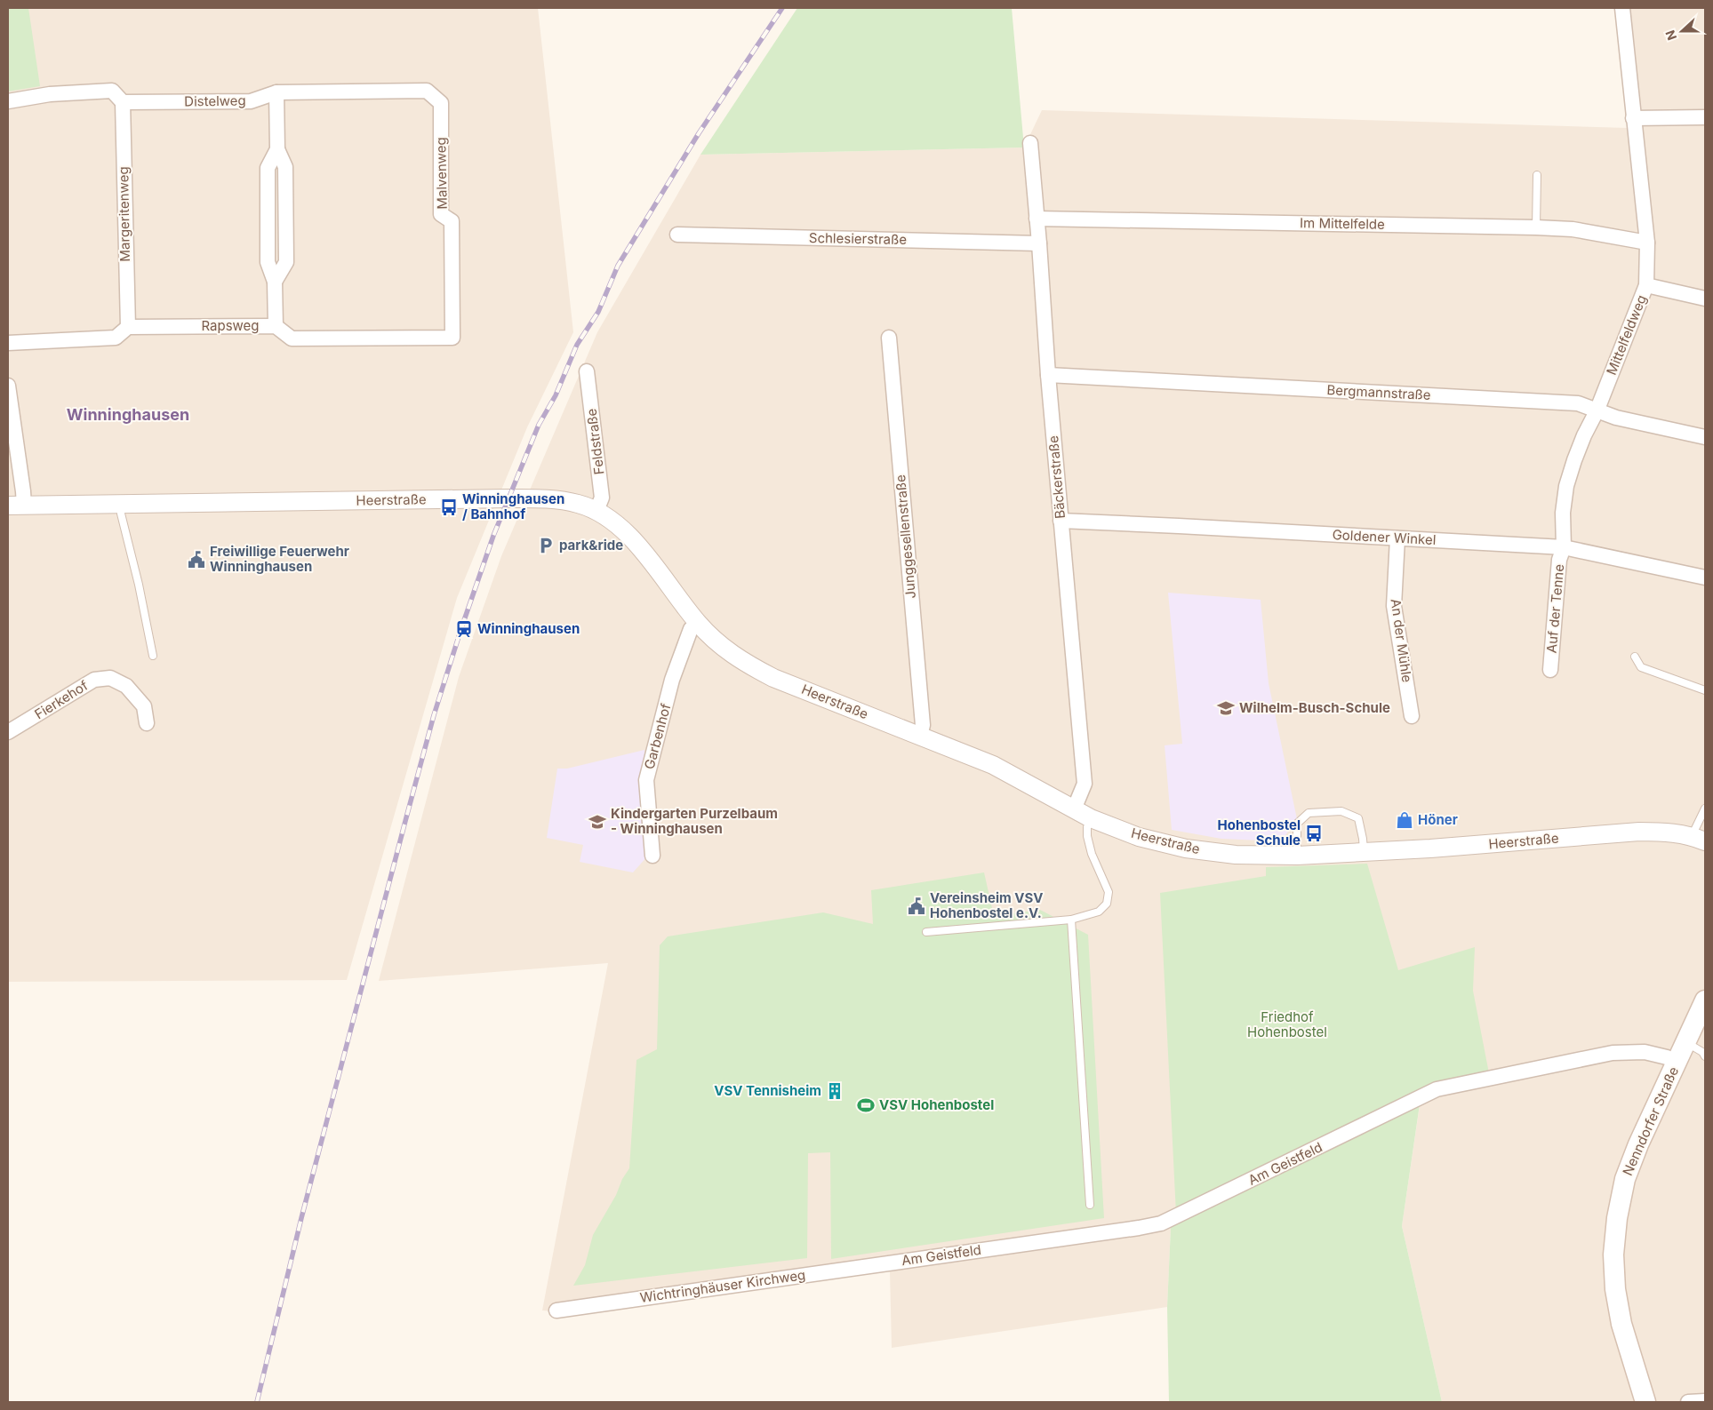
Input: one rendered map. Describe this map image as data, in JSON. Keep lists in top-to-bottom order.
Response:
{
  "streets": {
    "main road": ["Nenndorfer Straße"],
    "street": [
      "Distelweg",
      "Malvenweg",
      "Margeritenweg",
      "Im Mittelfelde",
      "Schlesierstraße",
      "Rapsweg",
      "Mittelfeldweg",
      "Bergmannstraße",
      "Feldstraße",
      "Bäckerstraße",
      "Heerstraße",
      "Junggesellenstraße",
      "Goldener Winkel",
      "Auf der Tenne",
      "An der Mühle",
      "Fierkehof",
      "Garbenhof",
      "Am Geistfeld",
      "Wichtringhäuser Kirchweg"
    ]
  },
  "crossings": [
    ["Distelweg", "Malvenweg"],
    ["Distelweg", "Margeritenweg"],
    ["Malvenweg", "Rapsweg"],
    ["Margeritenweg", "Rapsweg"],
    ["Im Mittelfelde", "Mittelfeldweg"],
    ["Im Mittelfelde", "Bäckerstraße"],
    ["Schlesierstraße", "Bäckerstraße"],
    ["Mittelfeldweg", "Bergmannstraße"],
    ["Mittelfeldweg", "Goldener Winkel"],
    ["Mittelfeldweg", "Auf der Tenne"],
    ["Bergmannstraße", "Bäckerstraße"],
    ["Feldstraße", "Heerstraße"],
    ["Bäckerstraße", "Heerstraße"],
    ["Bäckerstraße", "Goldener Winkel"],
    ["Heerstraße", "Junggesellenstraße"],
    ["Heerstraße", "Garbenhof"],
    ["Goldener Winkel", "Auf der Tenne"],
    ["Goldener Winkel", "An der Mühle"],
    ["Nenndorfer Straße", "Am Geistfeld"],
    ["Am Geistfeld", "Wichtringhäuser Kirchweg"]
  ],
  "districts": ["Winninghausen"],
  "parks": ["Friedhof Hohenbostel"],
  "places": {
    "bus stop": ["Winninghausen / Bahnhof", "Hohenbostel Schule"],
    "parking": ["park&ride"],
    "public building": ["Freiwillige Feuerwehr Winninghausen", "Vereinsheim VSV Hohenbostel e.V."],
    "station": ["Winninghausen"],
    "school or university": ["Wilhelm-Busch-Schule", "Kindergarten Purzelbaum - Winninghausen"],
    "shop": ["Höner"],
    "building": ["VSV Tennisheim"],
    "sports": ["VSV Hohenbostel"]
  },
  "north": "left"
}
